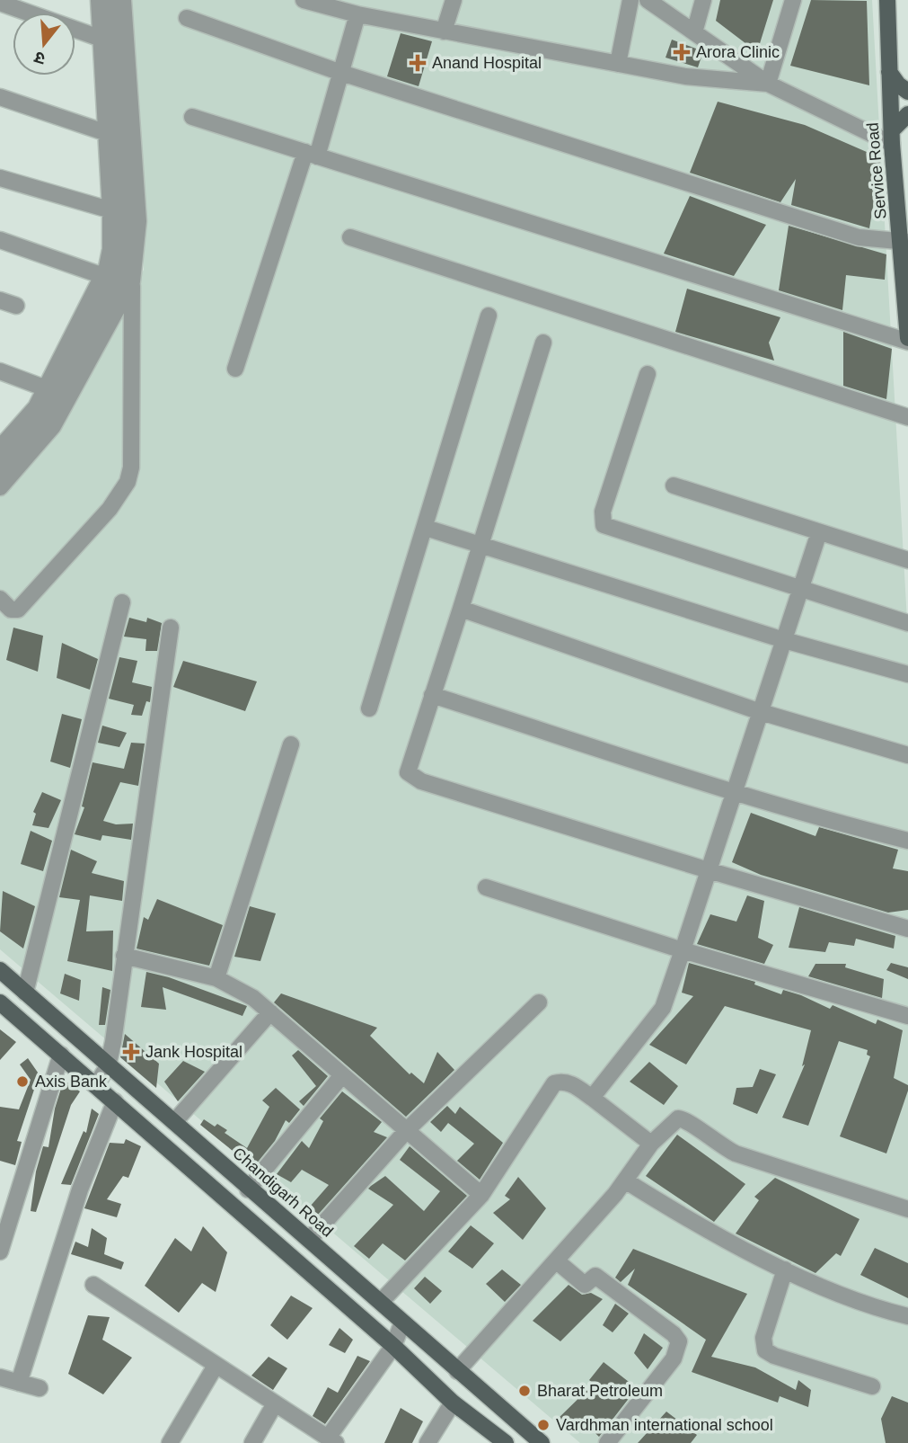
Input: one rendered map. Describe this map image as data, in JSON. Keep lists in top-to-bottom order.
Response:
{
  "streets": {
    "main road": ["Service Road", "Chandigarh Road"]
  },
  "places": {
    "health": ["Arora Clinic", "Anand Hospital", "Jank Hospital"],
    "other": ["Axis Bank", "Bharat Petroleum", "Vardhman international school"]
  },
  "north": "bottom"
}
